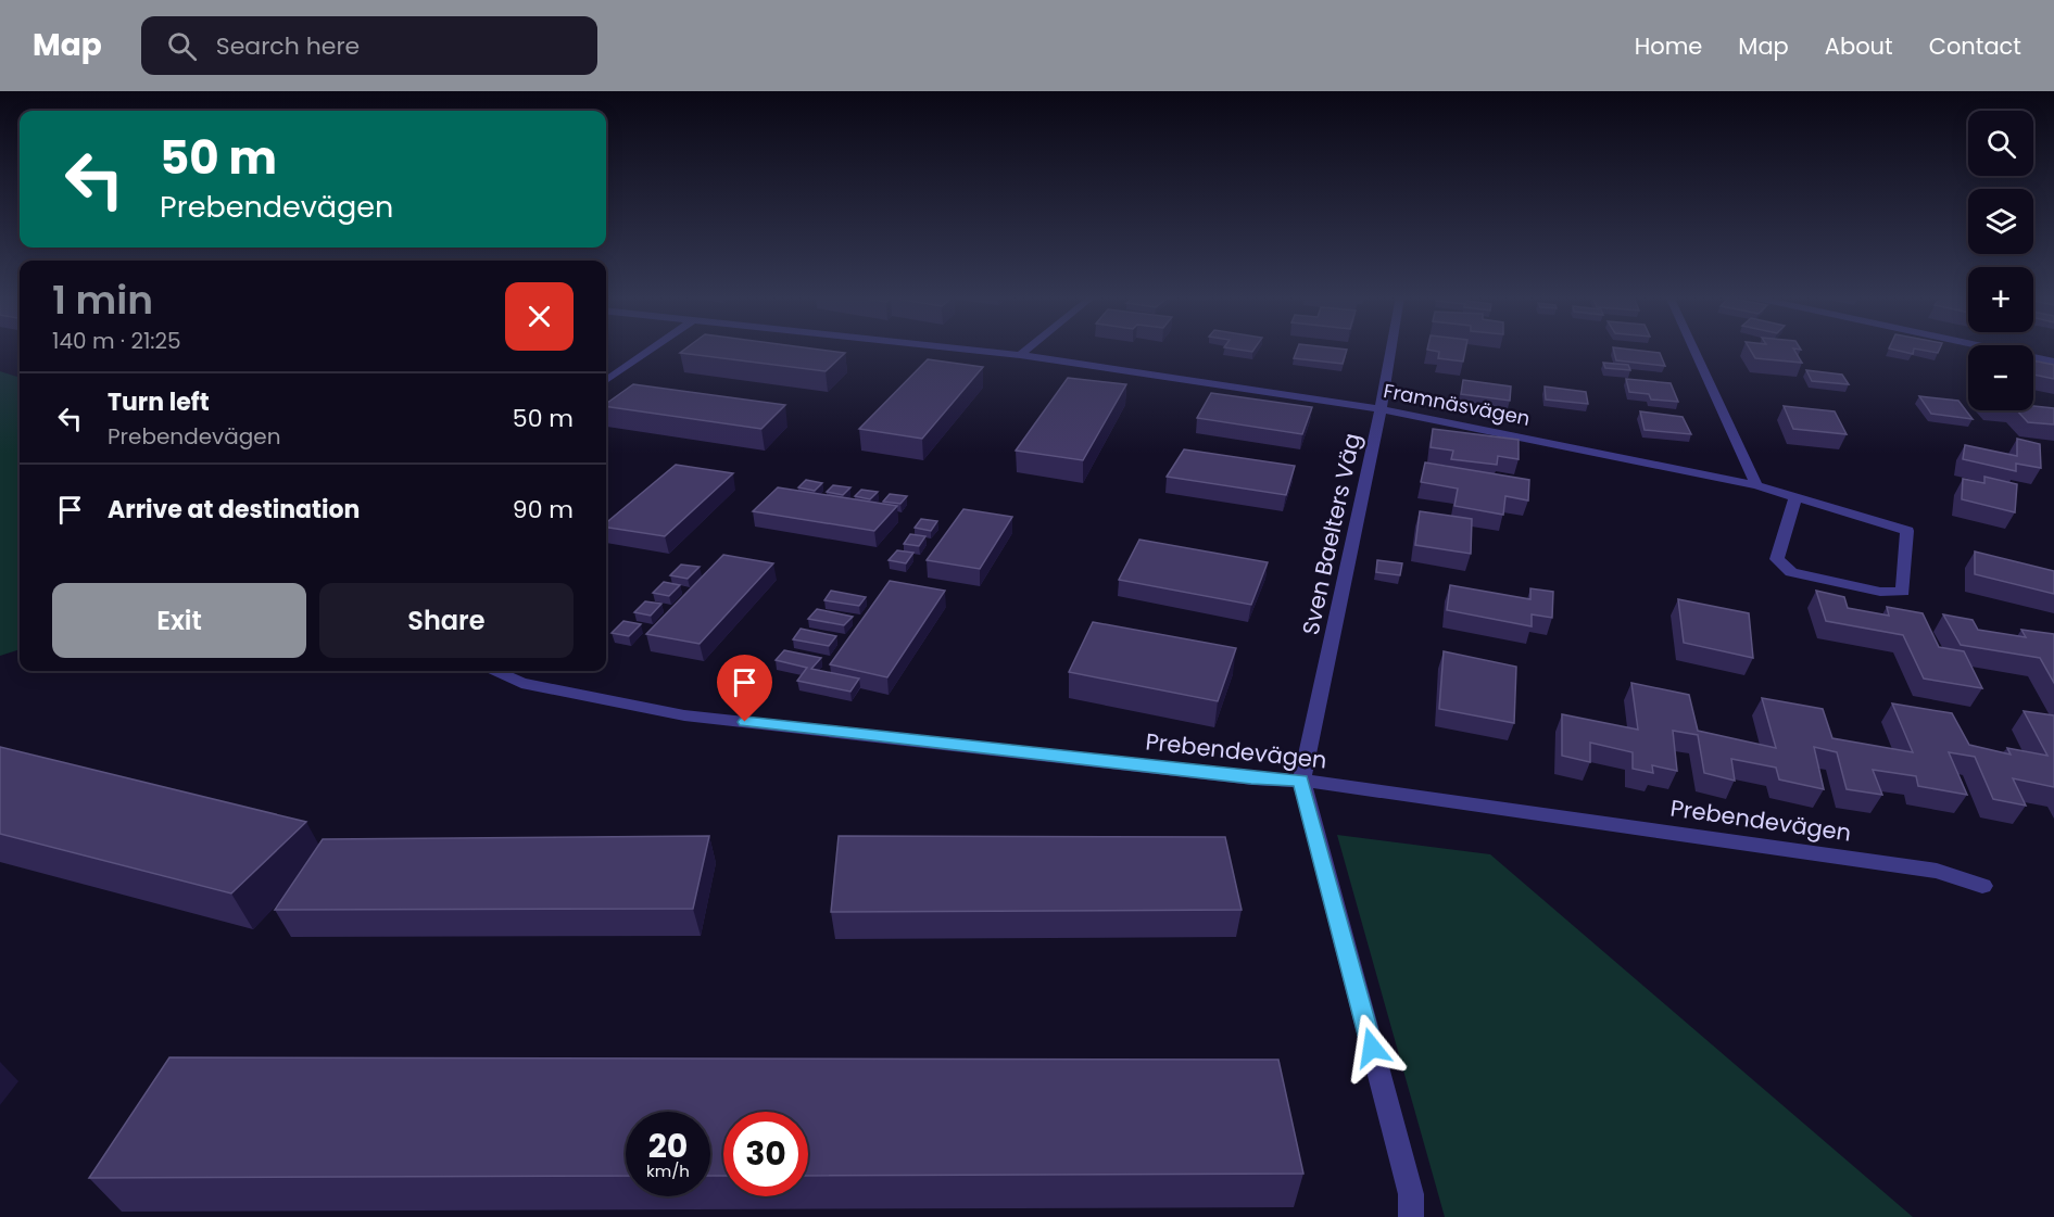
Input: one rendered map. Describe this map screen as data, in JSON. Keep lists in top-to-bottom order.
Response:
{
  "streets": {
    "street": ["Framnäsvägen", "Sven Baelters Väg", "Prebendevägen"]
  },
  "crossings": [
    ["Framnäsvägen", "Sven Baelters Väg"],
    ["Sven Baelters Väg", "Prebendevägen"]
  ],
  "page": {
    "header": "Map",
    "search": "Search here",
    "nav": [
      "Home",
      "Map",
      "About",
      "Contact"
    ],
    "map_buttons": ["+", "−"],
    "turn": ["50 m", "Prebendevägen"],
    "heading": ["1 min", "140 m · 21:25"],
    "list": [
      {
        "name": "Turn left",
        "note": "Prebendevägen",
        "value": "50 m"
      },
      {
        "name": "Arrive at destination",
        "value": "90 m"
      }
    ],
    "buttons": ["Exit", "Share"],
    "speed": "20 km/h",
    "limit": "30"
  }
}
